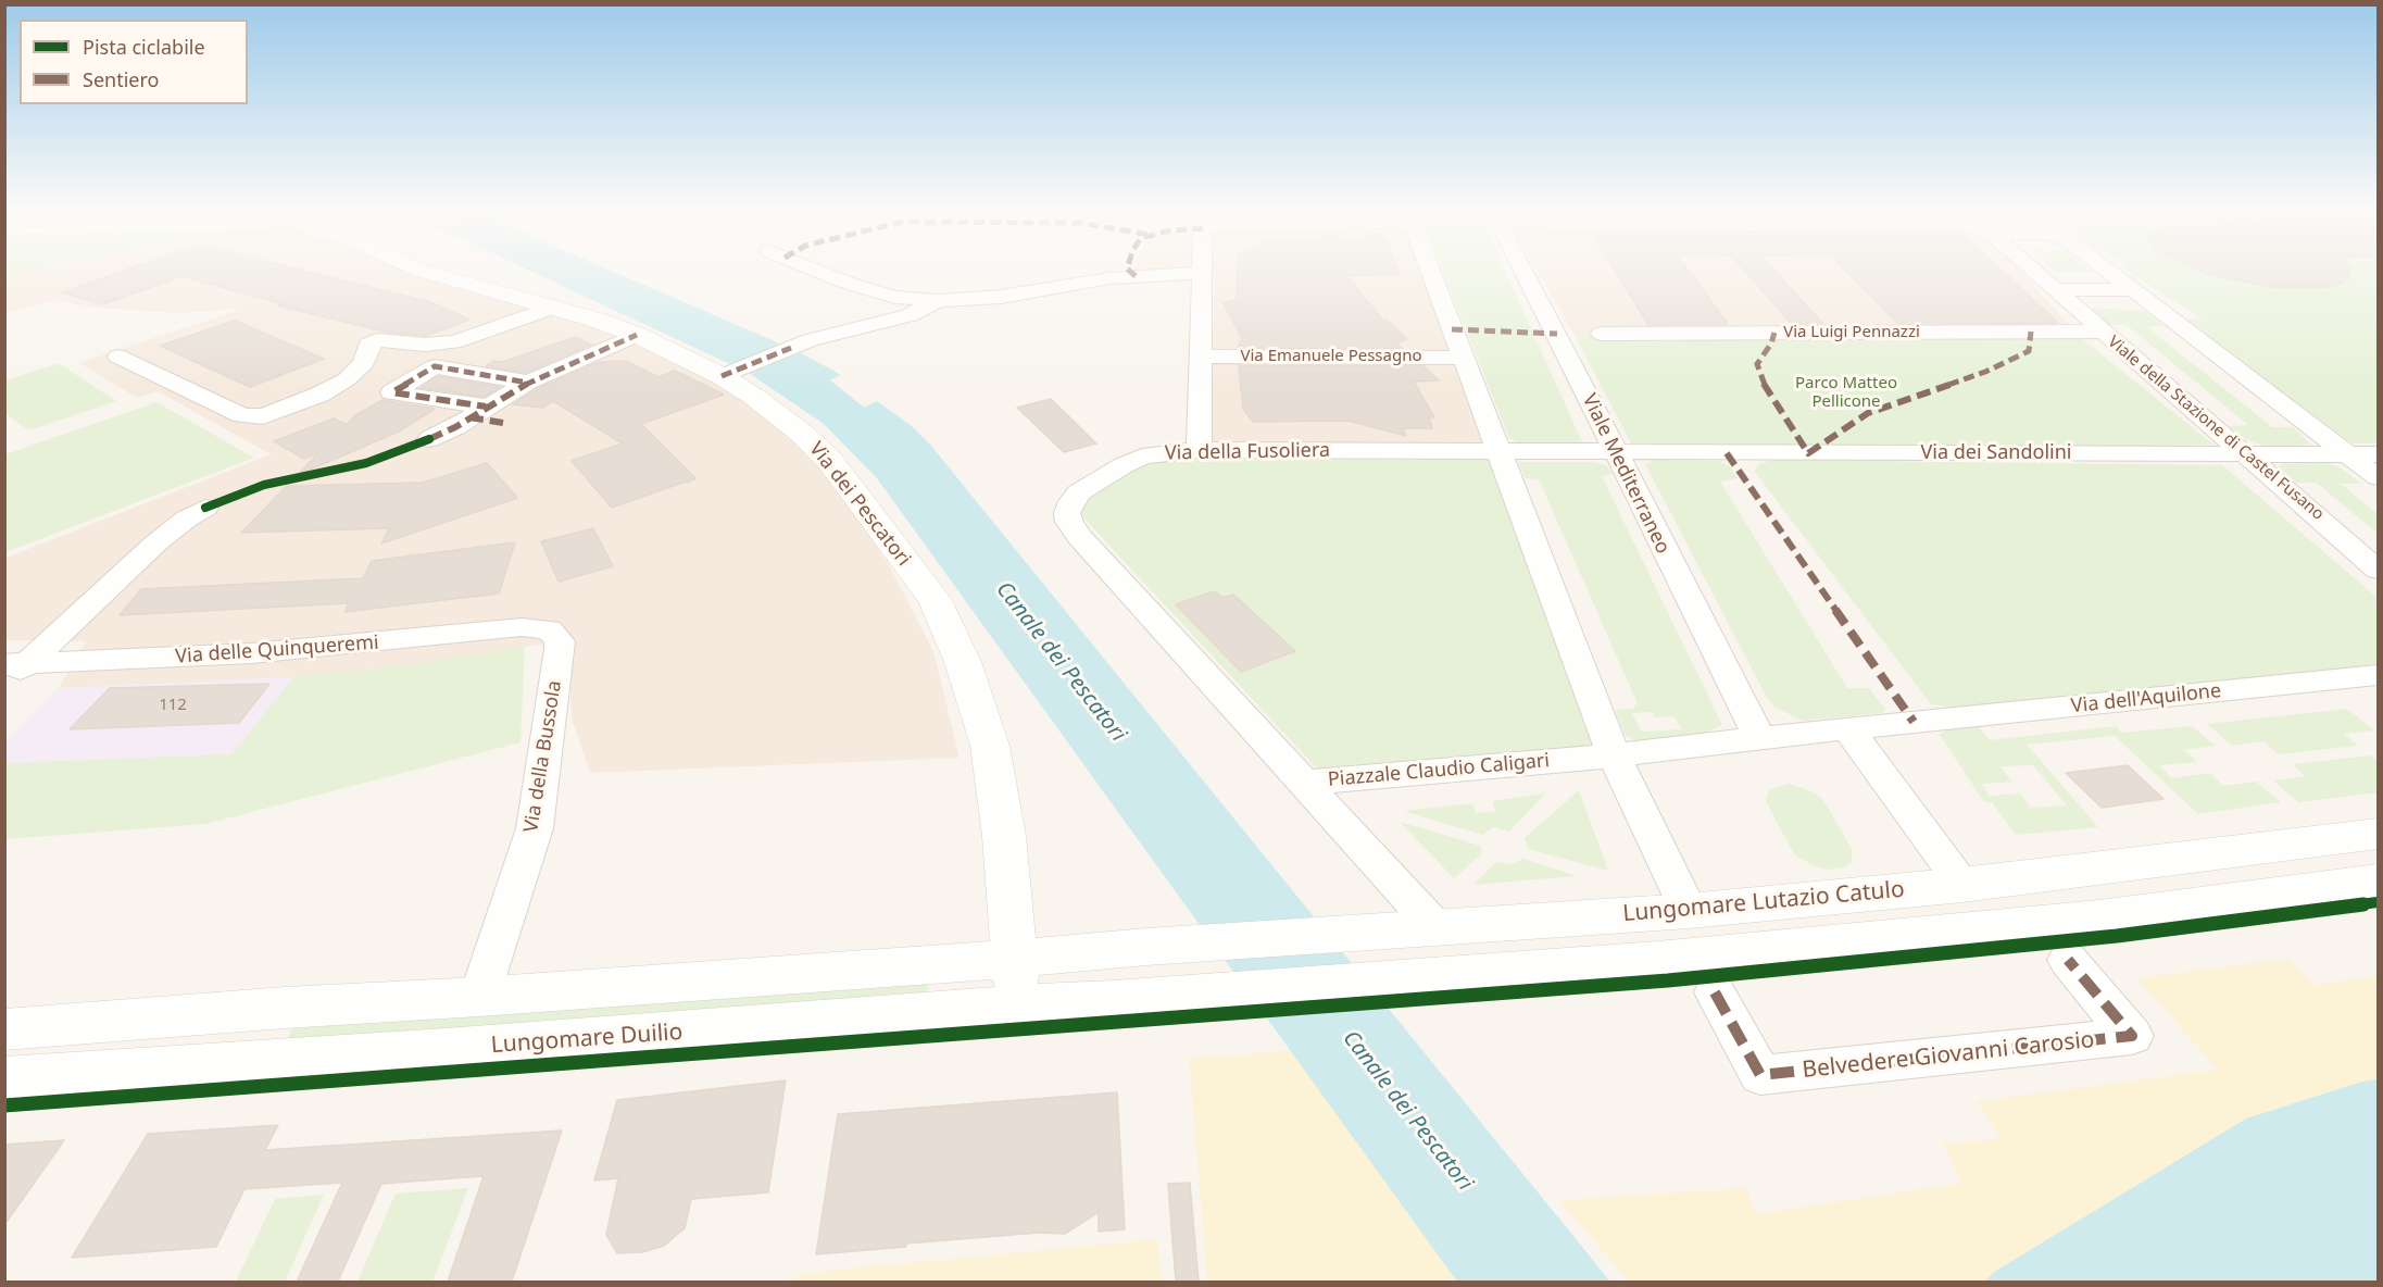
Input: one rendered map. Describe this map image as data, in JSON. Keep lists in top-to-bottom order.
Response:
{
  "streets": {
    "main road": ["Via dei Pescatori", "Lungomare Lutazio Catulo", "Lungomare Duilio"],
    "street": [
      "Via Luigi Pennazzi",
      "Via Emanuele Pessagno",
      "Viale della Stazione di Castel Fusano",
      "Via della Fusoliera",
      "Via dei Sandolini",
      "Viale Mediterraneo",
      "Via delle Quinqueremi",
      "Via dell'Aquilone",
      "Via della Bussola",
      "Piazzale Claudio Caligari",
      "Belvedere Giovanni Carosio"
    ]
  },
  "crossings": [
    ["Via Luigi Pennazzi", "Viale della Stazione di Castel Fusano"],
    ["Viale della Stazione di Castel Fusano", "Via dei Sandolini"],
    ["Via della Fusoliera", "Via dei Sandolini"],
    ["Via della Fusoliera", "Viale Mediterraneo"],
    ["Via della Fusoliera", "Piazzale Claudio Caligari"],
    ["Via dei Sandolini", "Viale Mediterraneo"],
    ["Viale Mediterraneo", "Piazzale Claudio Caligari"],
    ["Via dei Pescatori", "Lungomare Duilio"],
    ["Via delle Quinqueremi", "Via della Bussola"],
    ["Via dell'Aquilone", "Piazzale Claudio Caligari"],
    ["Via della Bussola", "Lungomare Duilio"],
    ["Piazzale Claudio Caligari", "Lungomare Lutazio Catulo"],
    ["Lungomare Lutazio Catulo", "Lungomare Duilio"]
  ],
  "water": ["Canale dei Pescatori"],
  "parks": ["Parco Matteo Pellicone"],
  "house_numbers": ["112"],
  "legend": ["Pista ciclabile", "Sentiero"]
}
